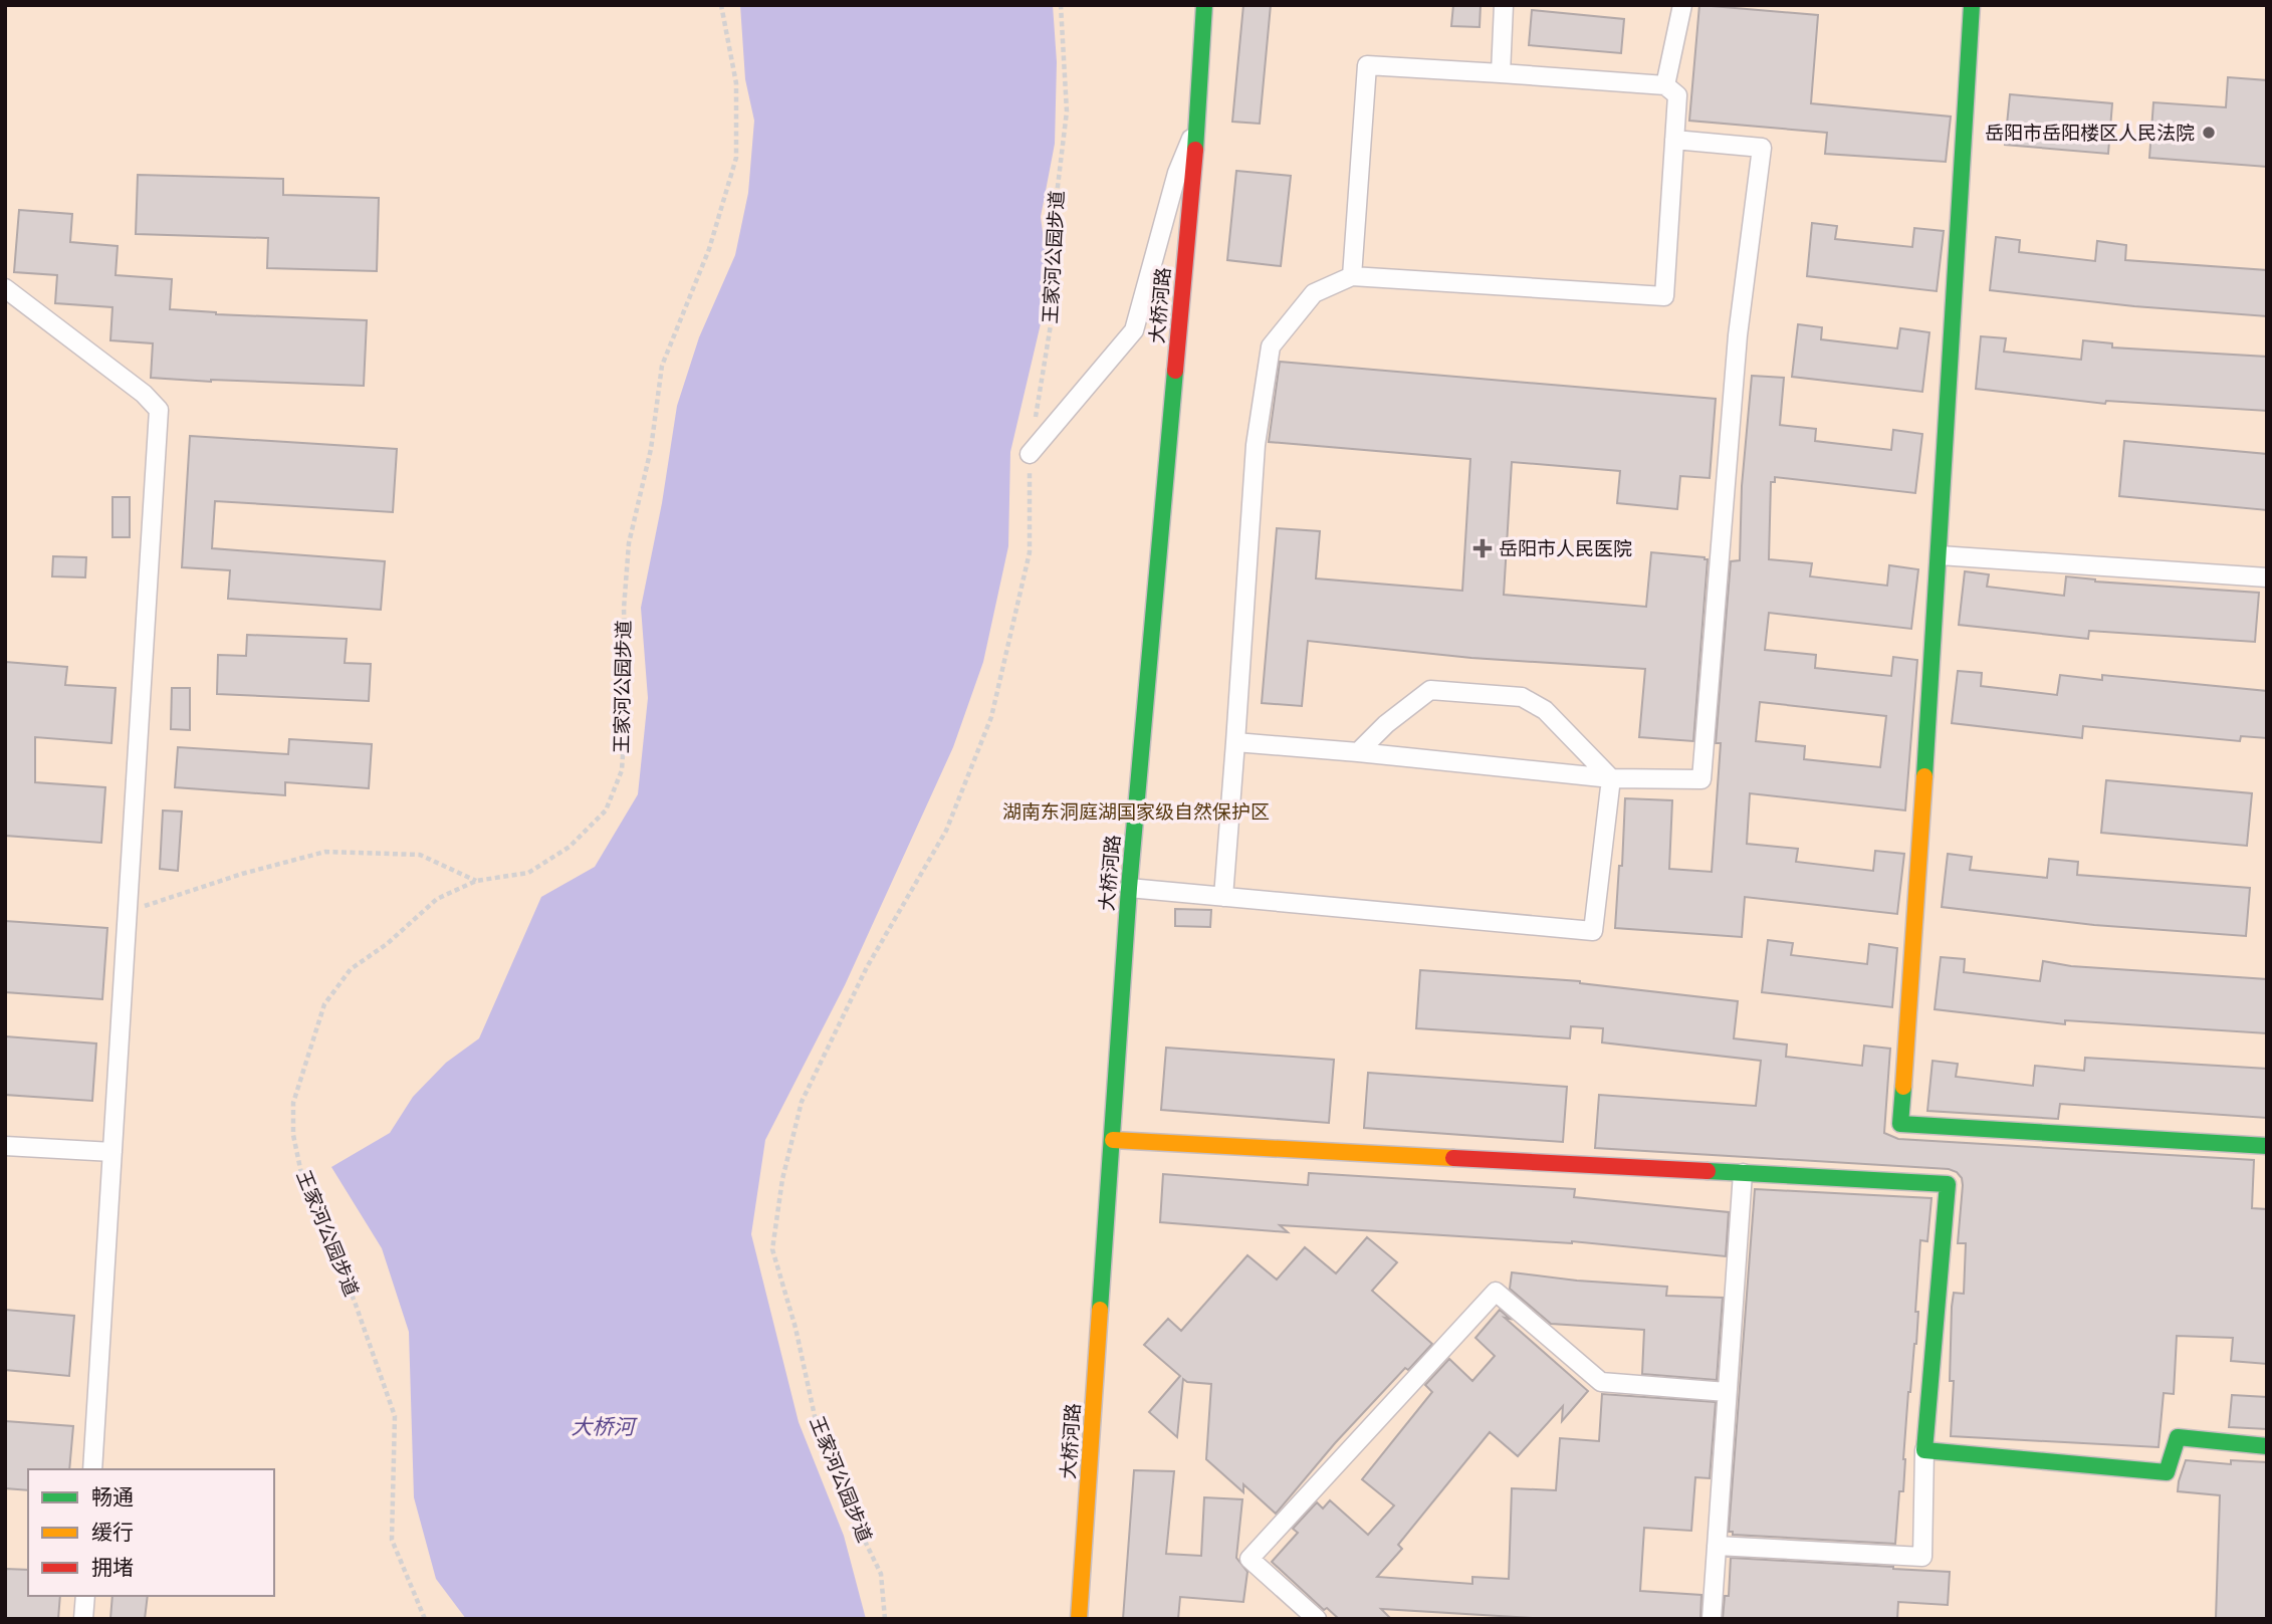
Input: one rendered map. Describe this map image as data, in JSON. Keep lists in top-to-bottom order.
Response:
{
  "streets": {
    "street": ["大桥河路"],
    "path": ["王家河公园步道"]
  },
  "water": ["大桥河"],
  "parks": ["湖南东洞庭湖国家级自然保护区"],
  "places": {
    "other": ["岳阳市岳阳楼区人民法院"],
    "health": ["岳阳市人民医院"]
  },
  "legend": ["畅通", "缓行", "拥堵"]
}
